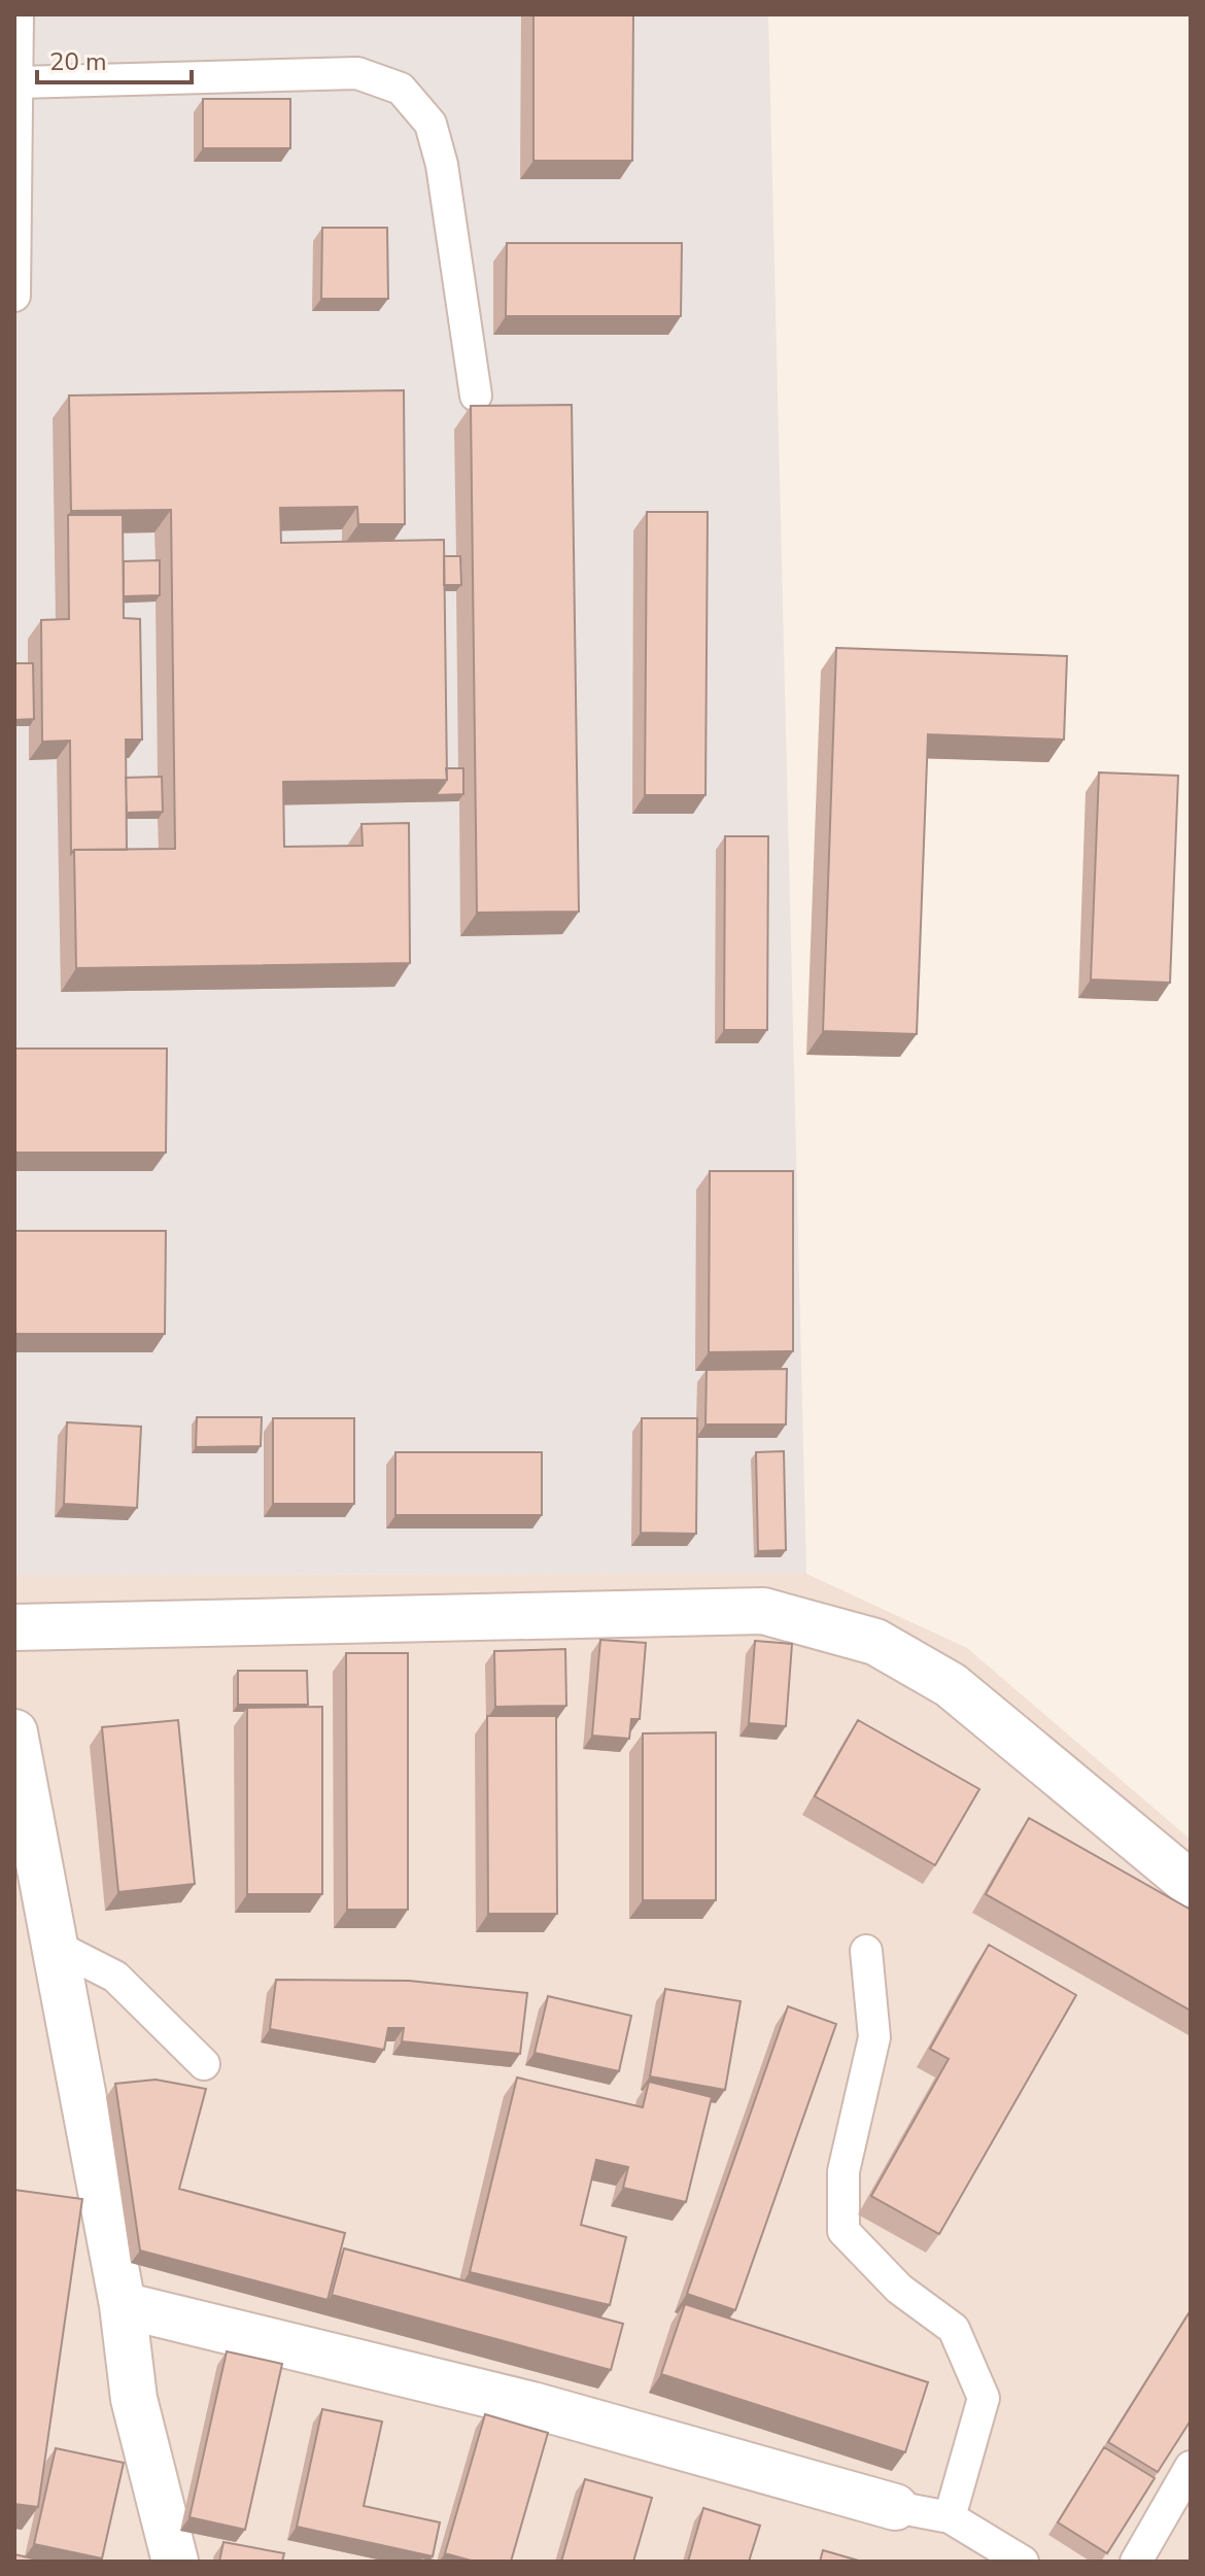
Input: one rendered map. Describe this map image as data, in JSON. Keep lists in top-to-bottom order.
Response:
{
  "scale_bar": "20 m"
}
